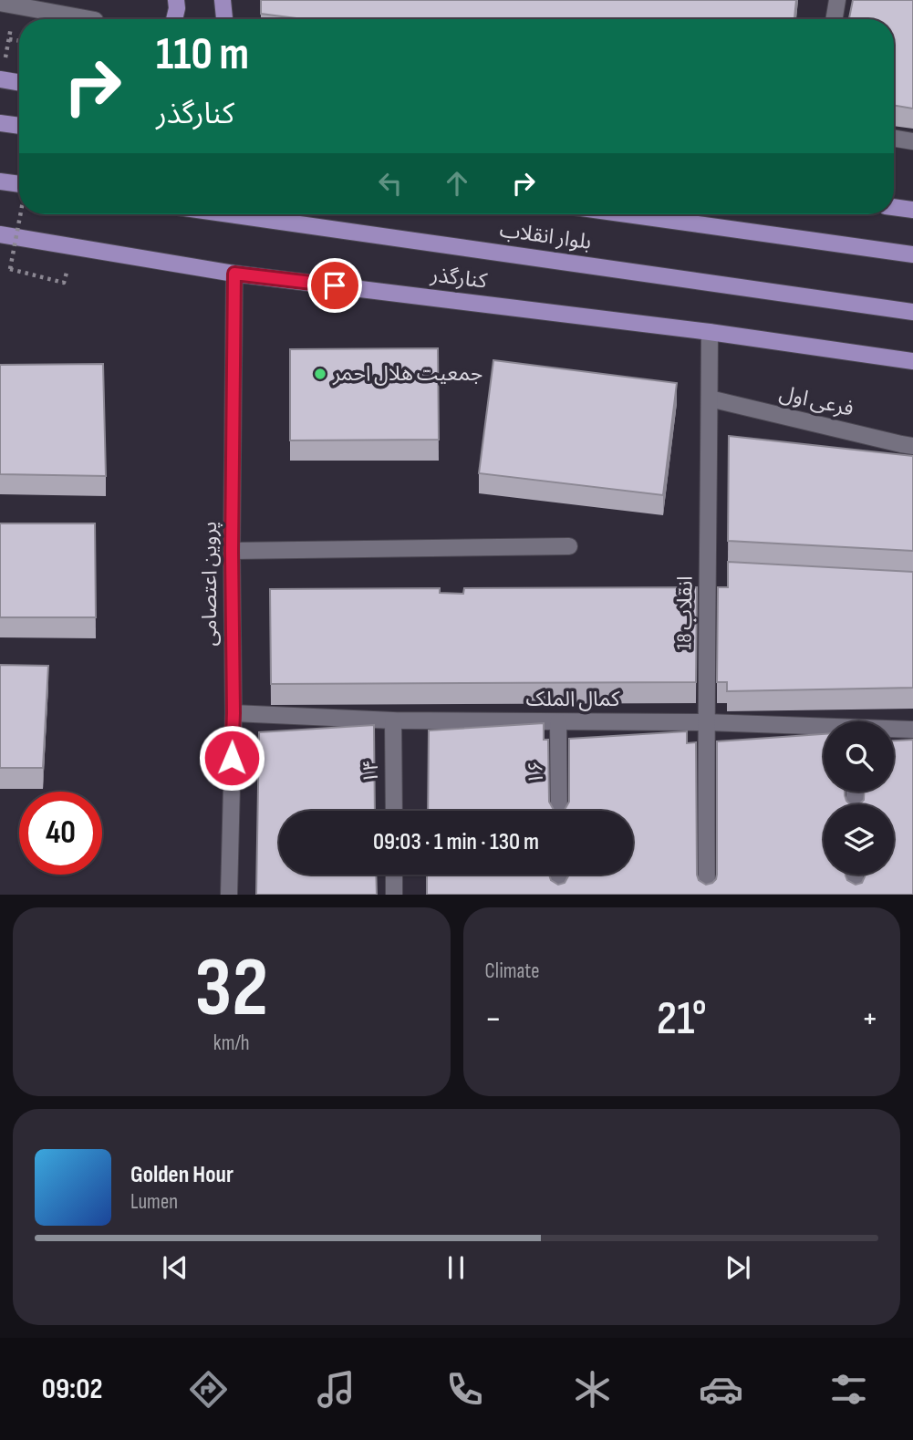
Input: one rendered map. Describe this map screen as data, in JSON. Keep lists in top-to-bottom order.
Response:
{
  "streets": {
    "main road": ["بلوار انقلاب", "کنارگذر"],
    "street": [
      "فرعی اول",
      "پروین اعتصامی",
      "انقلاب 18",
      "کمال الملک",
      "۱۴",
      "۱۶"
    ]
  },
  "crossings": [
    ["کنارگذر", "پروین اعتصامی"],
    ["کنارگذر", "انقلاب 18"],
    ["فرعی اول", "انقلاب 18"],
    ["پروین اعتصامی", "کمال الملک"],
    ["انقلاب 18", "کمال الملک"],
    ["کمال الملک", "۱۴"],
    ["کمال الملک", "۱۶"]
  ],
  "places": ["جمعیت هلال احمر"],
  "page": {
    "turn": ["110 m", "کنارگذر"],
    "limit": "40",
    "trip": "09:03 · 1 min · 130 m",
    "tile": [
      ["32", "km/h"],
      "Climate"
    ],
    "heat": ["−", "21°", "+"],
    "song": ["Golden Hour", "Lumen"],
    "tabs": "09:02"
  }
}
